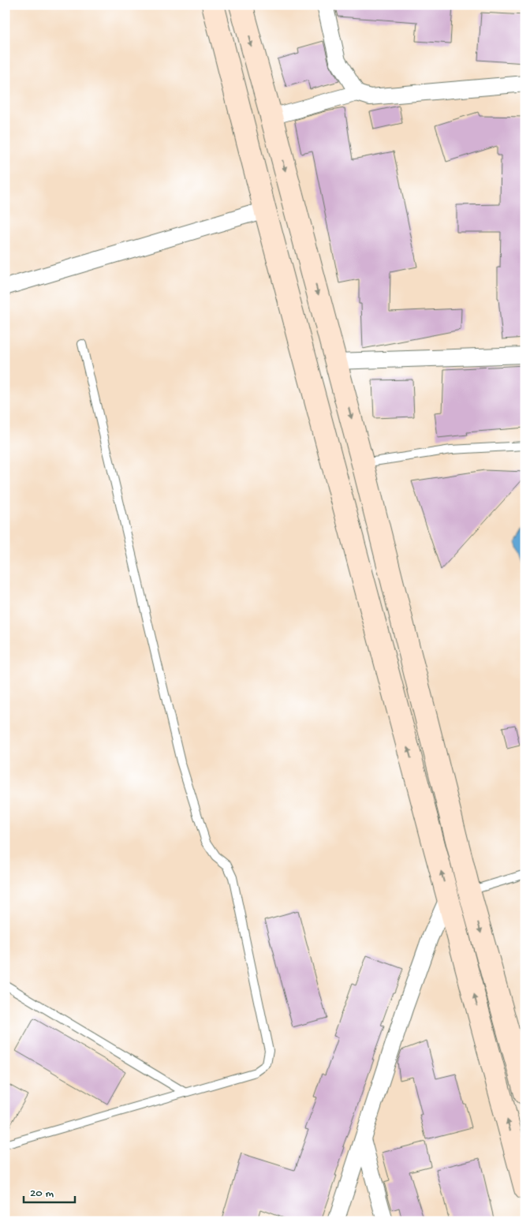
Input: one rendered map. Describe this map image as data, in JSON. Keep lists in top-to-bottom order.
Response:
{
  "scale_bar": "20 m"
}
